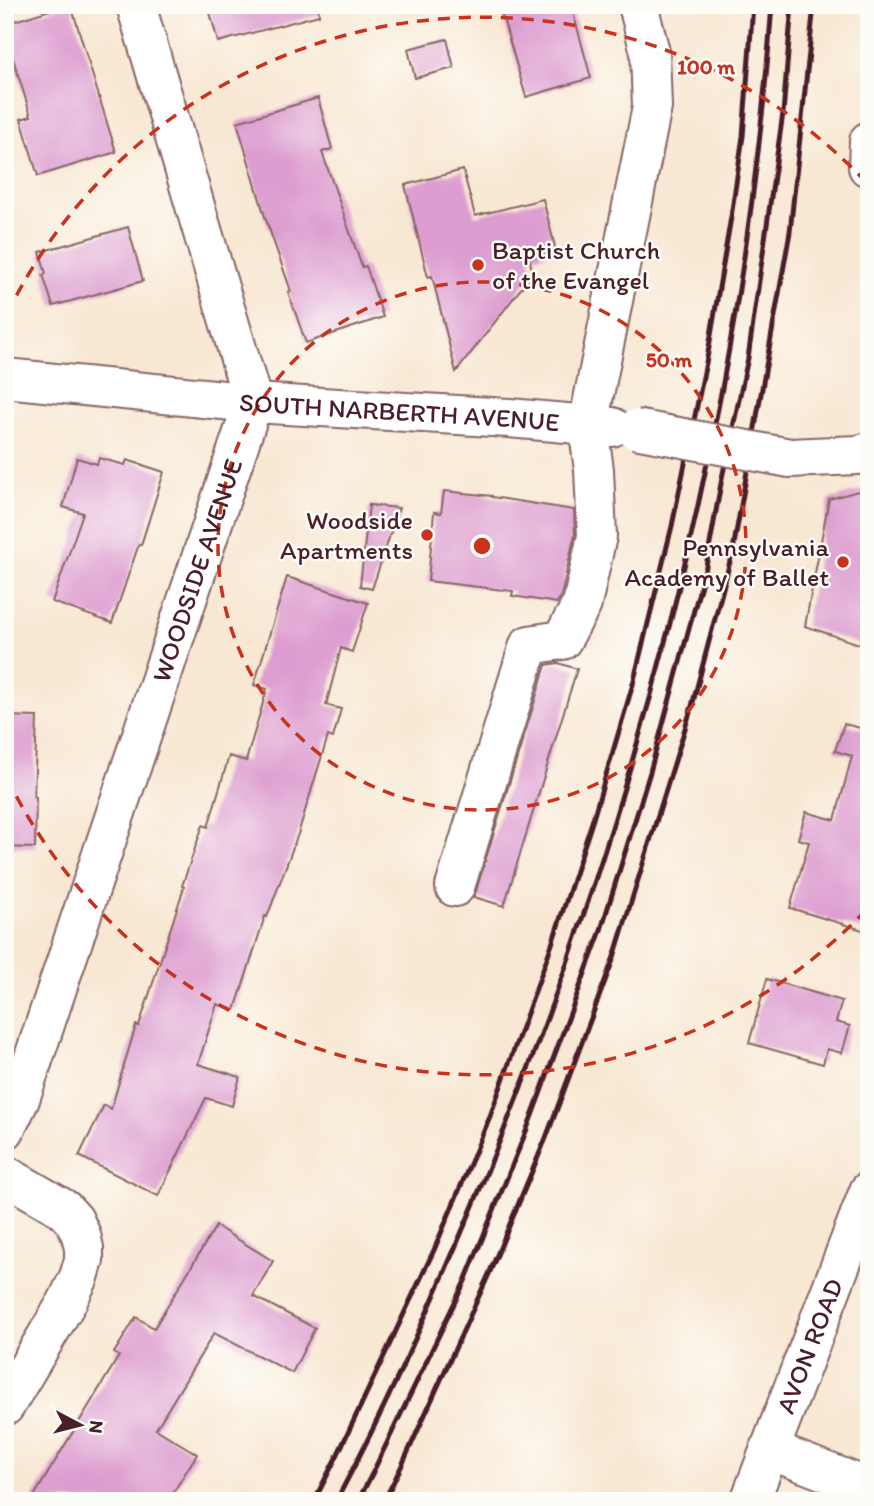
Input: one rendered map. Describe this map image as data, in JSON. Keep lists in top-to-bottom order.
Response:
{
  "streets": {
    "street": ["SOUTH NARBERTH AVENUE", "WOODSIDE AVENUE", "AVON ROAD"]
  },
  "crossings": [
    ["SOUTH NARBERTH AVENUE", "WOODSIDE AVENUE"]
  ],
  "places": ["Baptist Church of the Evangel", "Woodside Apartments", "Pennsylvania Academy of Ballet"],
  "north": "right",
  "rings": ["100 m", "50 m"]
}
